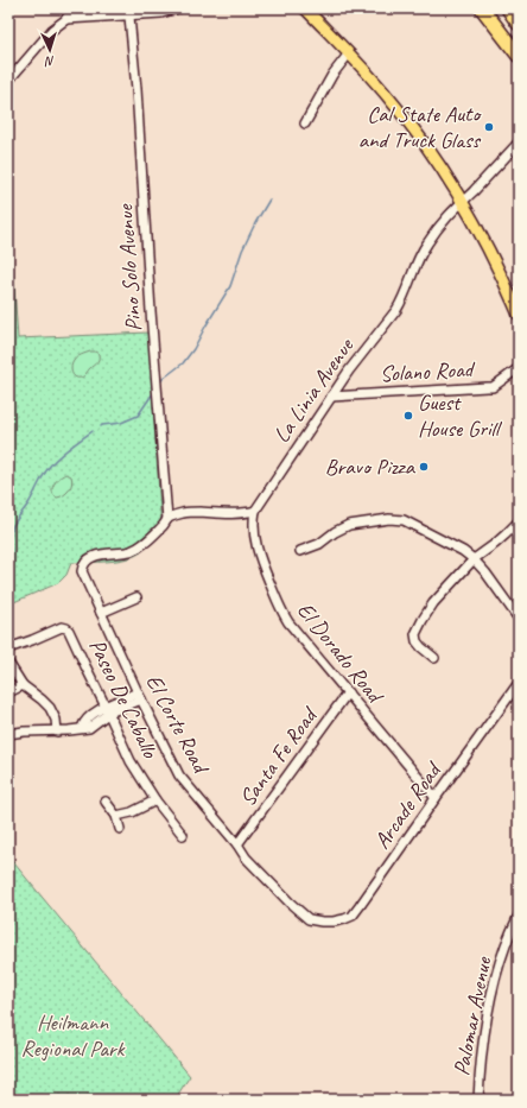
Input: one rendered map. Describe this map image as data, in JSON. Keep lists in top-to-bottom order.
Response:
{
  "streets": {
    "street": [
      "Pino Solo Avenue",
      "Solano Road",
      "La Linia Avenue",
      "El Dorado Road",
      "Paseo De Caballo",
      "El Corte Road",
      "Santa Fe Road",
      "Arcade Road",
      "Palomar Avenue"
    ]
  },
  "crossings": [
    ["Pino Solo Avenue", "El Corte Road"],
    ["Solano Road", "La Linia Avenue"],
    ["La Linia Avenue", "El Dorado Road"],
    ["El Dorado Road", "Santa Fe Road"],
    ["El Dorado Road", "Arcade Road"],
    ["El Corte Road", "Santa Fe Road"],
    ["El Corte Road", "Arcade Road"]
  ],
  "parks": ["Heilmann Regional Park"],
  "places": ["Cal State Auto and Truck Glass", "Guest House Grill", "Bravo Pizza"],
  "north": "bottom"
}
